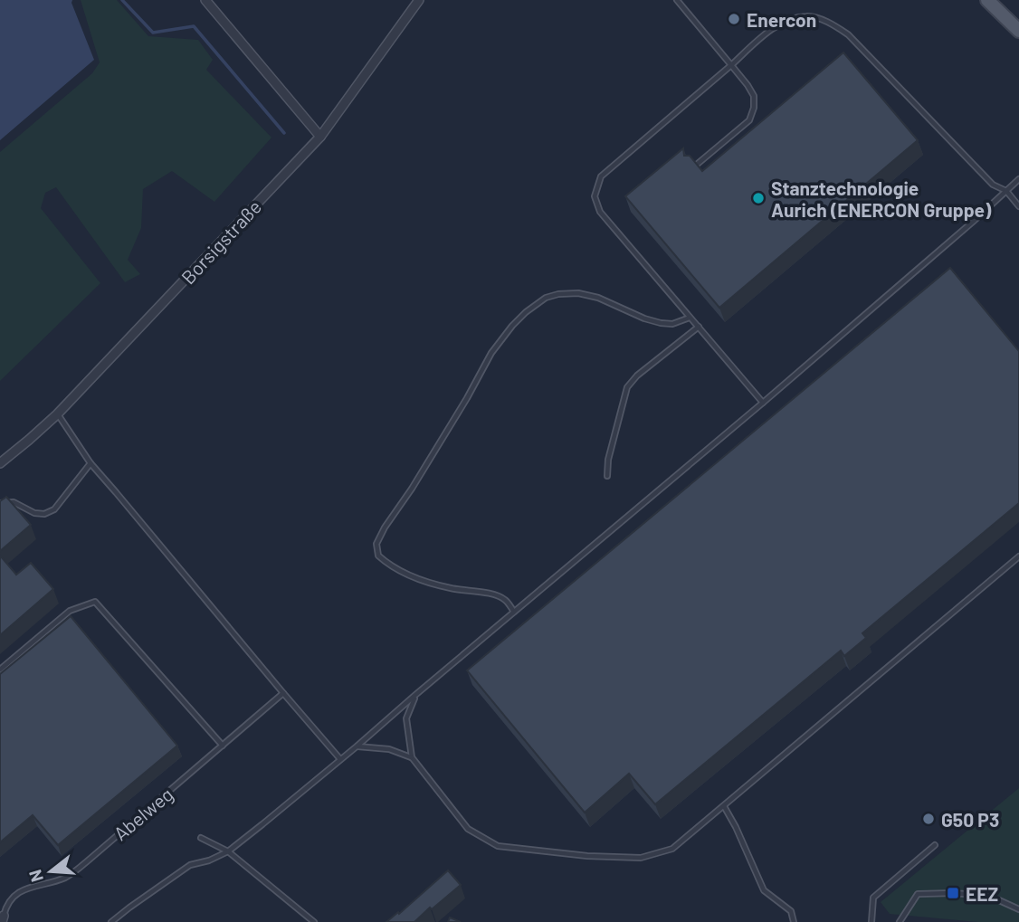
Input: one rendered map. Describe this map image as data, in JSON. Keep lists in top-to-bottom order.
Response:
{
  "streets": {
    "street": ["Borsigstraße"],
    "lane": ["Abelweg"]
  },
  "places": {
    "other": ["Enercon", "Stanztechnologie Aurich (ENERCON Gruppe)", "G50 P3"],
    "transit": ["EEZ"]
  },
  "north": "left"
}
